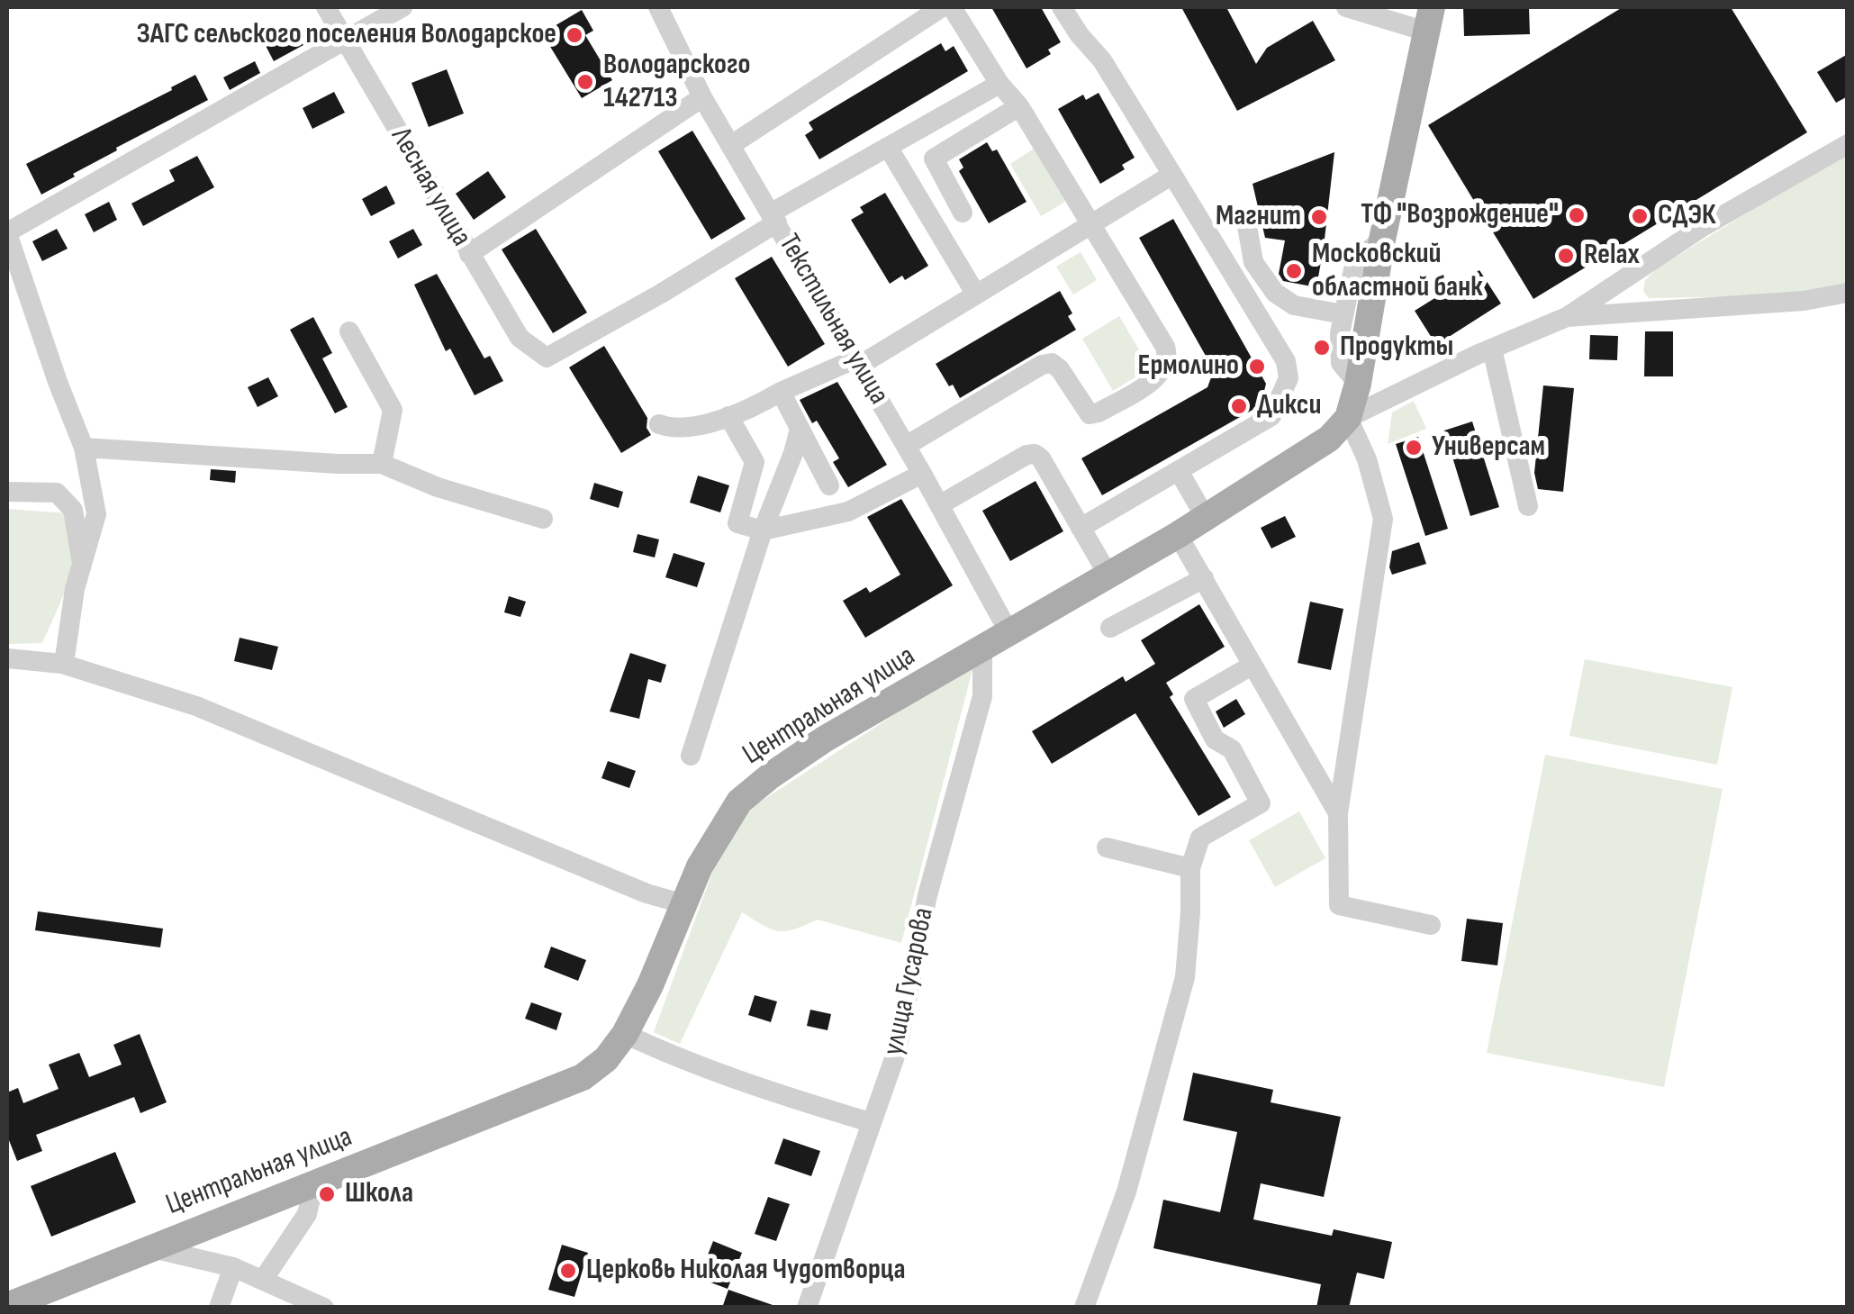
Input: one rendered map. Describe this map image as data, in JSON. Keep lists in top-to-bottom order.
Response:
{
  "streets": {
    "main road": ["Центральная улица"],
    "street": ["Лесная улица", "Текстильная улица", "улица Гусарова"]
  },
  "crossings": [
    ["Лесная улица", "Текстильная улица"],
    ["Текстильная улица", "Центральная улица"],
    ["Центральная улица", "улица Гусарова"]
  ],
  "places": [
    "ЗАГС сельского поселения Володарское",
    "Володарского 142713",
    "ТФ \"Возрождение\"",
    "СДЭК",
    "Магнит",
    "Relax",
    "Московский областной банк",
    "Продукты",
    "Ермолино",
    "Дикси",
    "Универсам",
    "Школа",
    "Церковь Николая Чудотворца"
  ]
}
